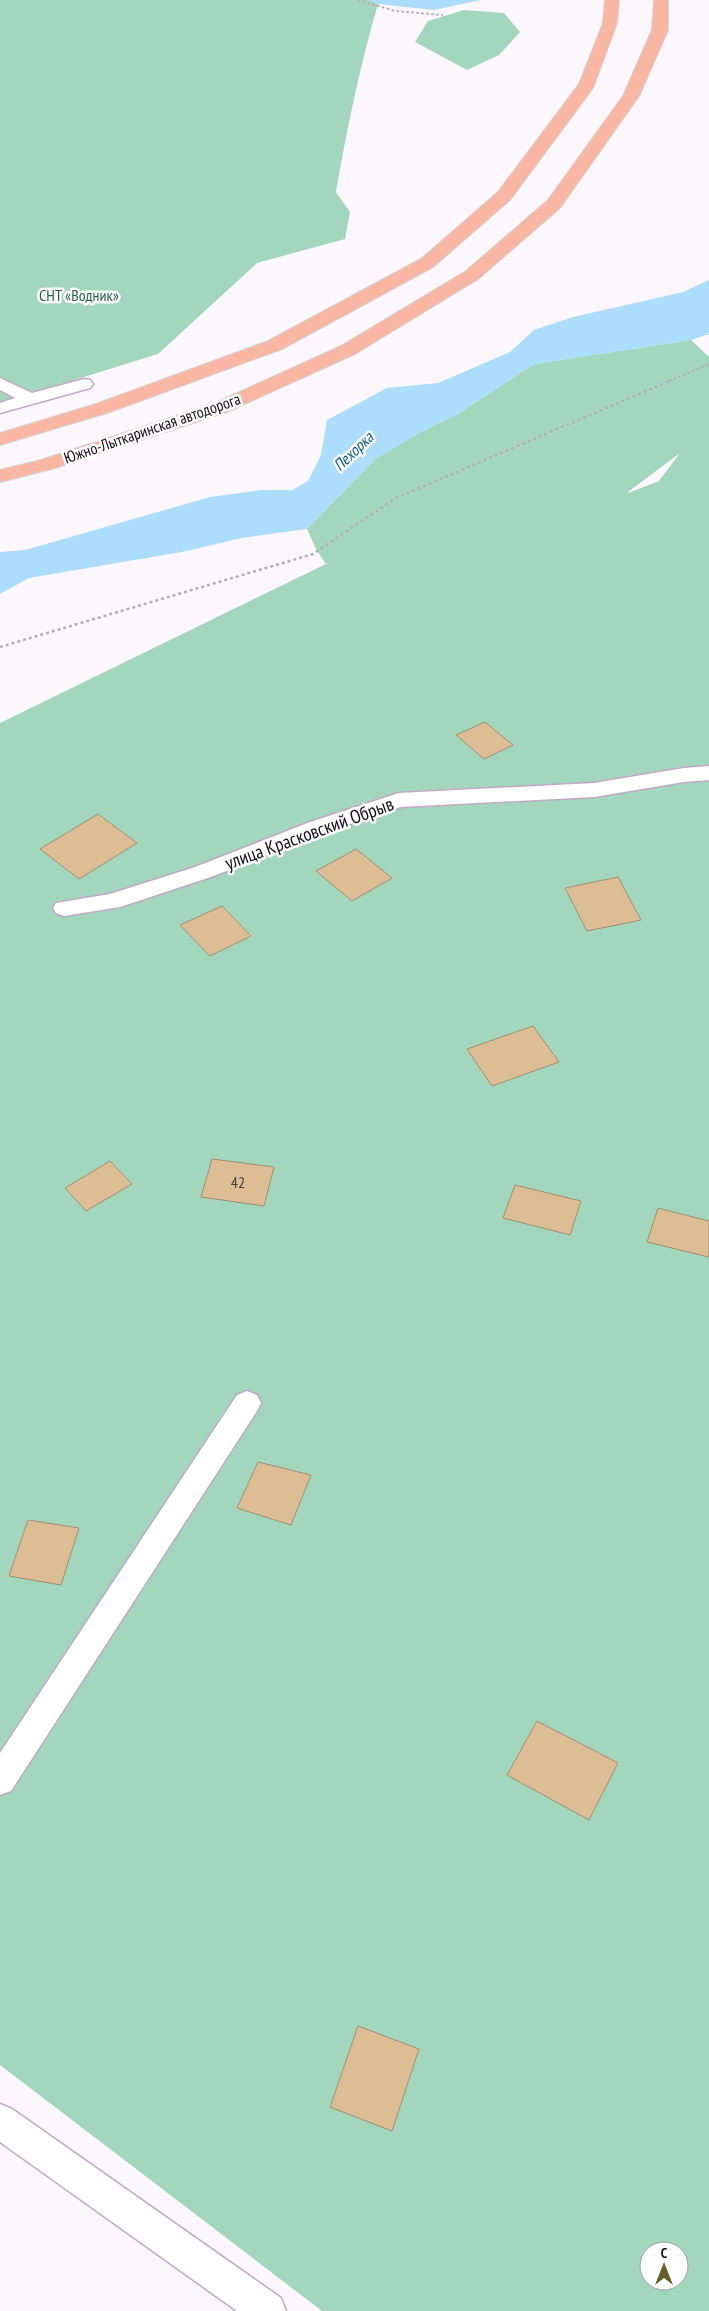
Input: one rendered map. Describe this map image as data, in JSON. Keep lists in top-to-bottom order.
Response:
{
  "streets": {
    "main road": ["Южно-Лыткаринская автодорога"],
    "street": ["улица Красковский Обрыв"]
  },
  "water": ["Пехорка"],
  "parks": ["СНТ «Водник»"],
  "house_numbers": ["42"],
  "north": "top"
}
